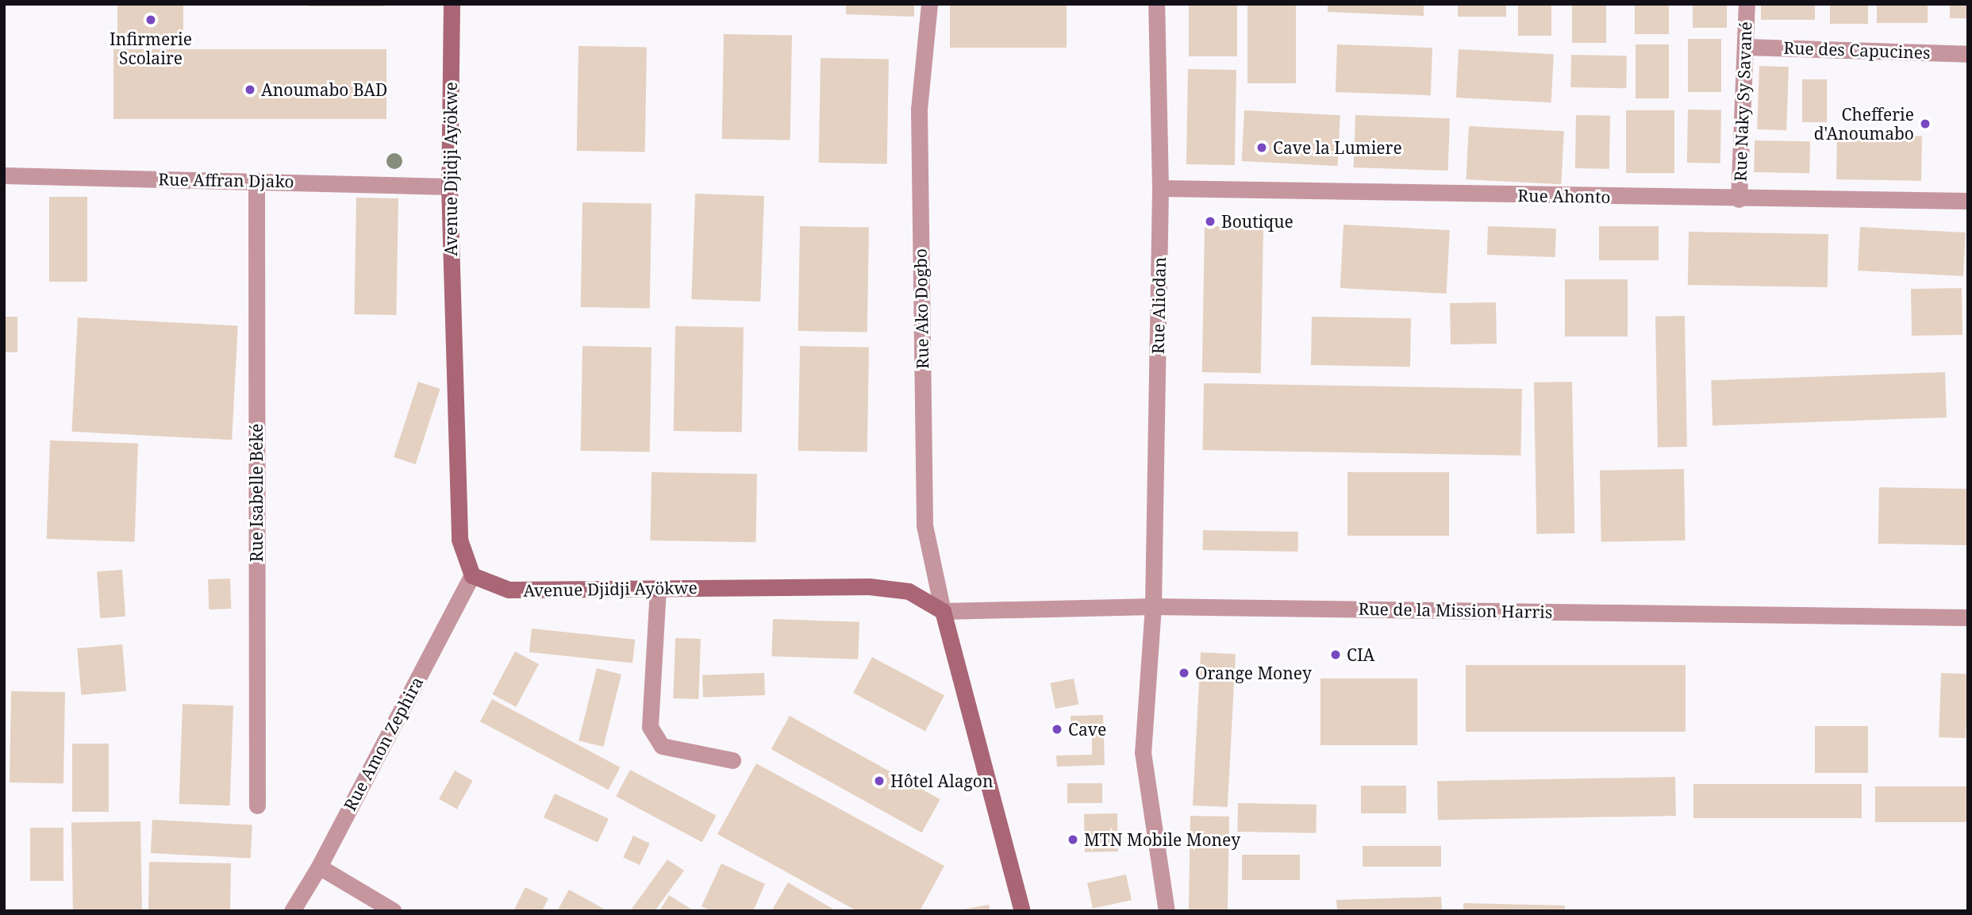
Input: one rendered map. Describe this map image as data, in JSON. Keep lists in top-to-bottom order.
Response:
{
  "streets": {
    "street": [
      "Rue des Capucines",
      "Rue Naky Sy Savané",
      "Avenue Djidji Ayökwe",
      "Rue Affran Djako",
      "Rue Ahonto",
      "Rue Aliodan",
      "Rue Ako Dogbo",
      "Rue Isabelle Béké",
      "Rue de la Mission Harris",
      "Rue Amon Zephira"
    ]
  },
  "crossings": [
    ["Rue des Capucines", "Rue Naky Sy Savané"],
    ["Rue Naky Sy Savané", "Rue Ahonto"],
    ["Avenue Djidji Ayökwe", "Rue Affran Djako"],
    ["Avenue Djidji Ayökwe", "Rue Ako Dogbo"],
    ["Avenue Djidji Ayökwe", "Rue de la Mission Harris"],
    ["Avenue Djidji Ayökwe", "Rue Amon Zephira"],
    ["Rue Affran Djako", "Rue Isabelle Béké"],
    ["Rue Ahonto", "Rue Aliodan"],
    ["Rue Aliodan", "Rue de la Mission Harris"],
    ["Rue Ako Dogbo", "Rue de la Mission Harris"]
  ],
  "places": [
    "Infirmerie Scolaire",
    "Anoumabo BAD",
    "Chefferie d'Anoumabo",
    "Cave la Lumiere",
    "Boutique",
    "CIA",
    "Orange Money",
    "Cave",
    "Hôtel Alagon",
    "MTN Mobile Money"
  ]
}
